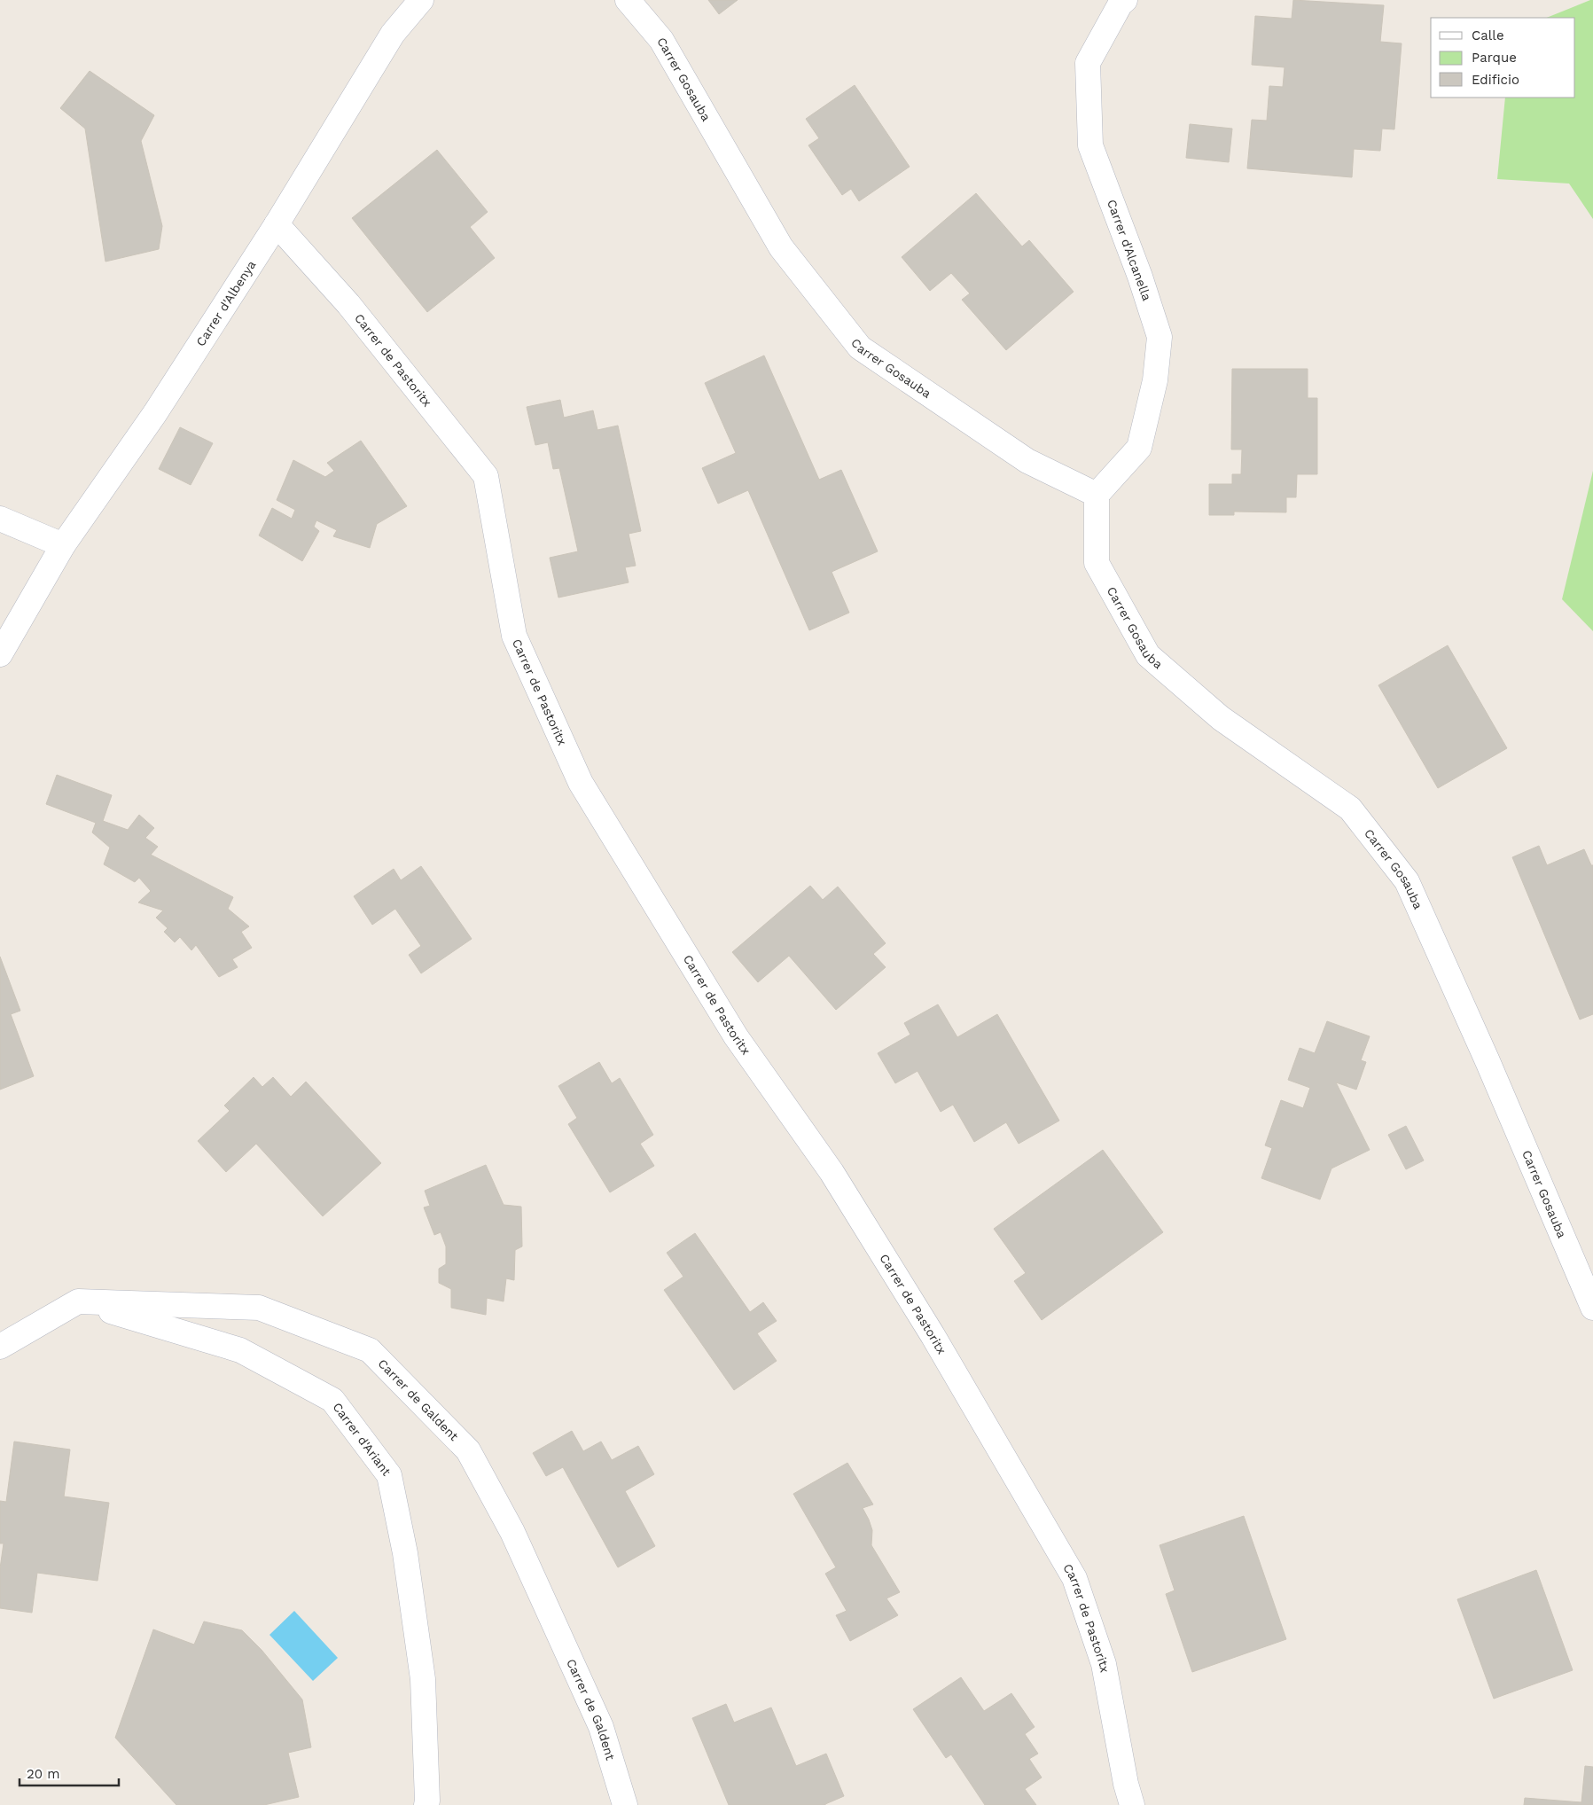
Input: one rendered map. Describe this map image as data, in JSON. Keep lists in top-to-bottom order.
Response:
{
  "streets": {
    "street": [
      "Carrer Gosauba",
      "Carrer d'Alcanella",
      "Carrer d'Albenya",
      "Carrer de Pastoritx",
      "Carrer de Galdent",
      "Carrer d'Ariant"
    ]
  },
  "crossings": [
    ["Carrer Gosauba", "Carrer d'Alcanella"],
    ["Carrer d'Albenya", "Carrer de Pastoritx"],
    ["Carrer de Galdent", "Carrer d'Ariant"]
  ],
  "legend": ["Calle", "Parque", "Edificio"],
  "scale_bar": "20 m"
}
